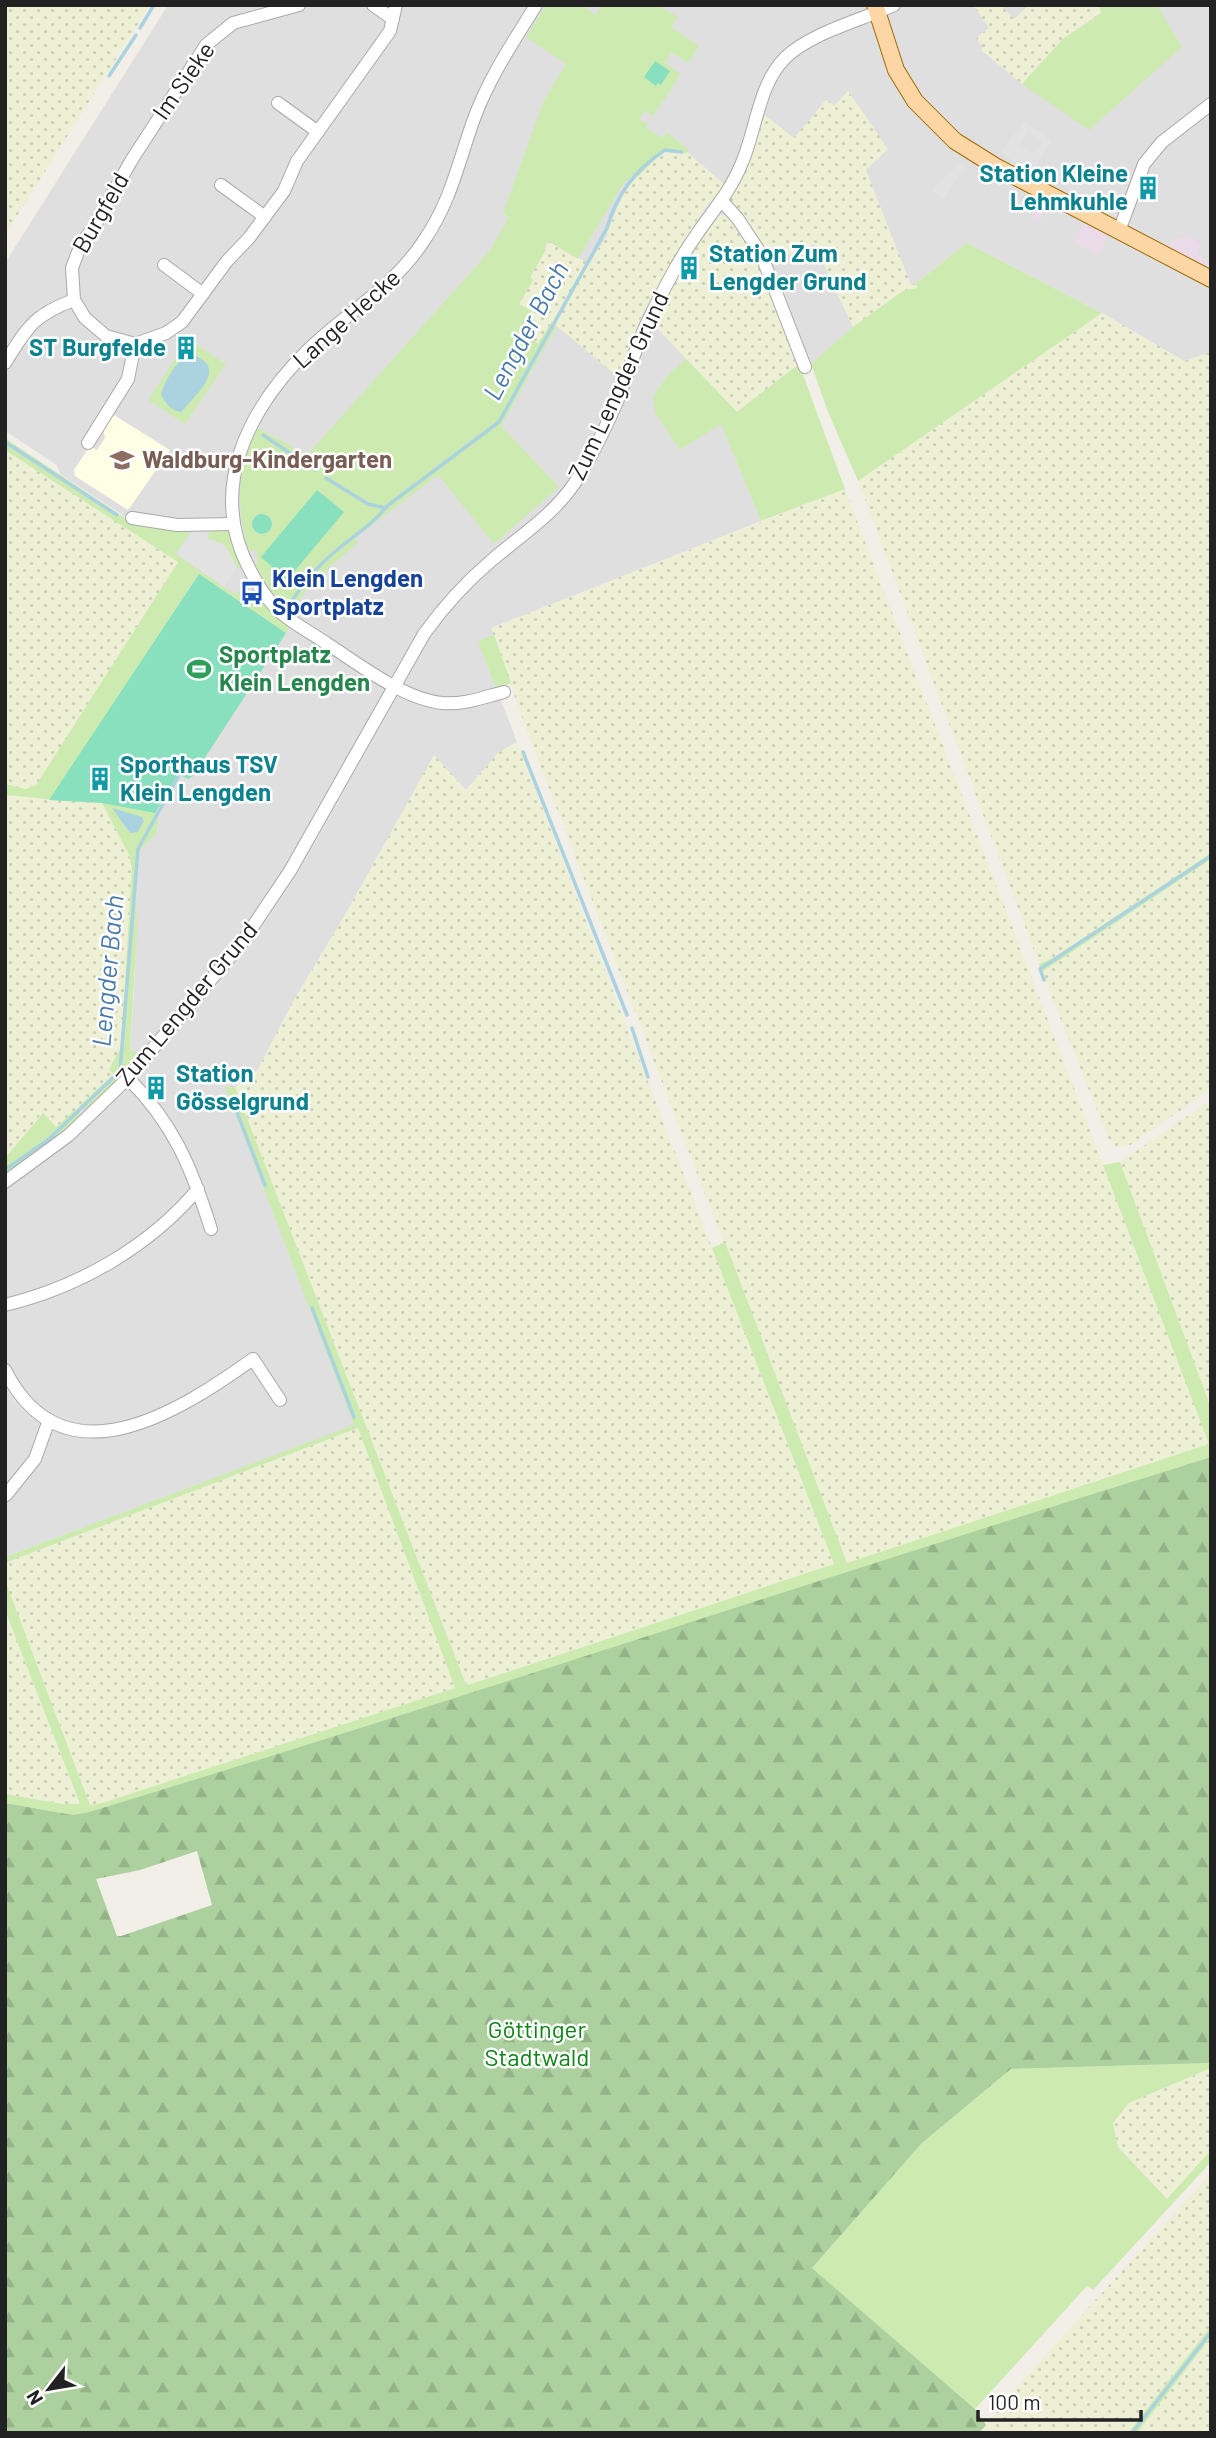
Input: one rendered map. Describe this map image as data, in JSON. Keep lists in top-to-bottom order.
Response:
{
  "streets": {
    "street": [
      "Im Sieke",
      "Burgfeld",
      "Lange Hecke",
      "Zum Lengder Grund"
    ]
  },
  "crossings": [
    ["Im Sieke", "Burgfeld"],
    ["Lange Hecke", "Zum Lengder Grund"]
  ],
  "water": ["Lengder Bach"],
  "parks": ["Göttinger Stadtwald"],
  "places": {
    "building": [
      "Station Kleine Lehmkuhle",
      "Station Zum Lengder Grund",
      "ST Burgfelde",
      "Sporthaus TSV Klein Lengden",
      "Station Gösselgrund"
    ],
    "school or university": ["Waldburg-Kindergarten"],
    "bus stop": ["Klein Lengden Sportplatz"],
    "sports": ["Sportplatz Klein Lengden"]
  },
  "scale_bar": "100 m",
  "north": "bottom left"
}
